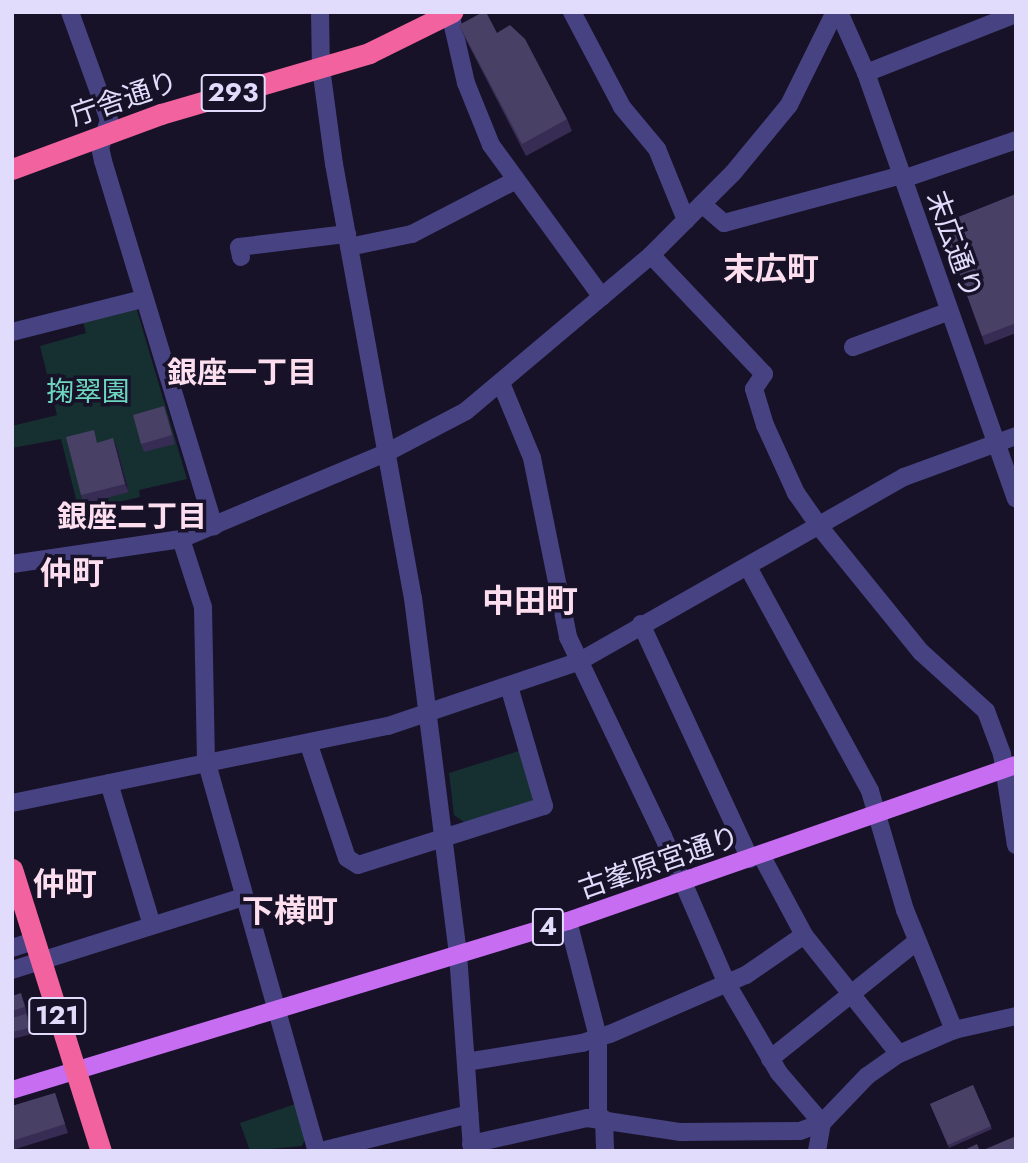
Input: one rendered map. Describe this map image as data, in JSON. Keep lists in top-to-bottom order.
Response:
{
  "streets": {
    "highway": ["293", "庁舎通り", "121"],
    "main road": ["古峯原宮通り", "4"],
    "street": ["末広通り"]
  },
  "crossings": [
    ["古峯原宮通り", "121"]
  ],
  "districts": [
    "末広町",
    "銀座一丁目",
    "銀座二丁目",
    "仲町",
    "中田町",
    "仲町",
    "下横町"
  ],
  "parks": ["掬翠園"]
}
